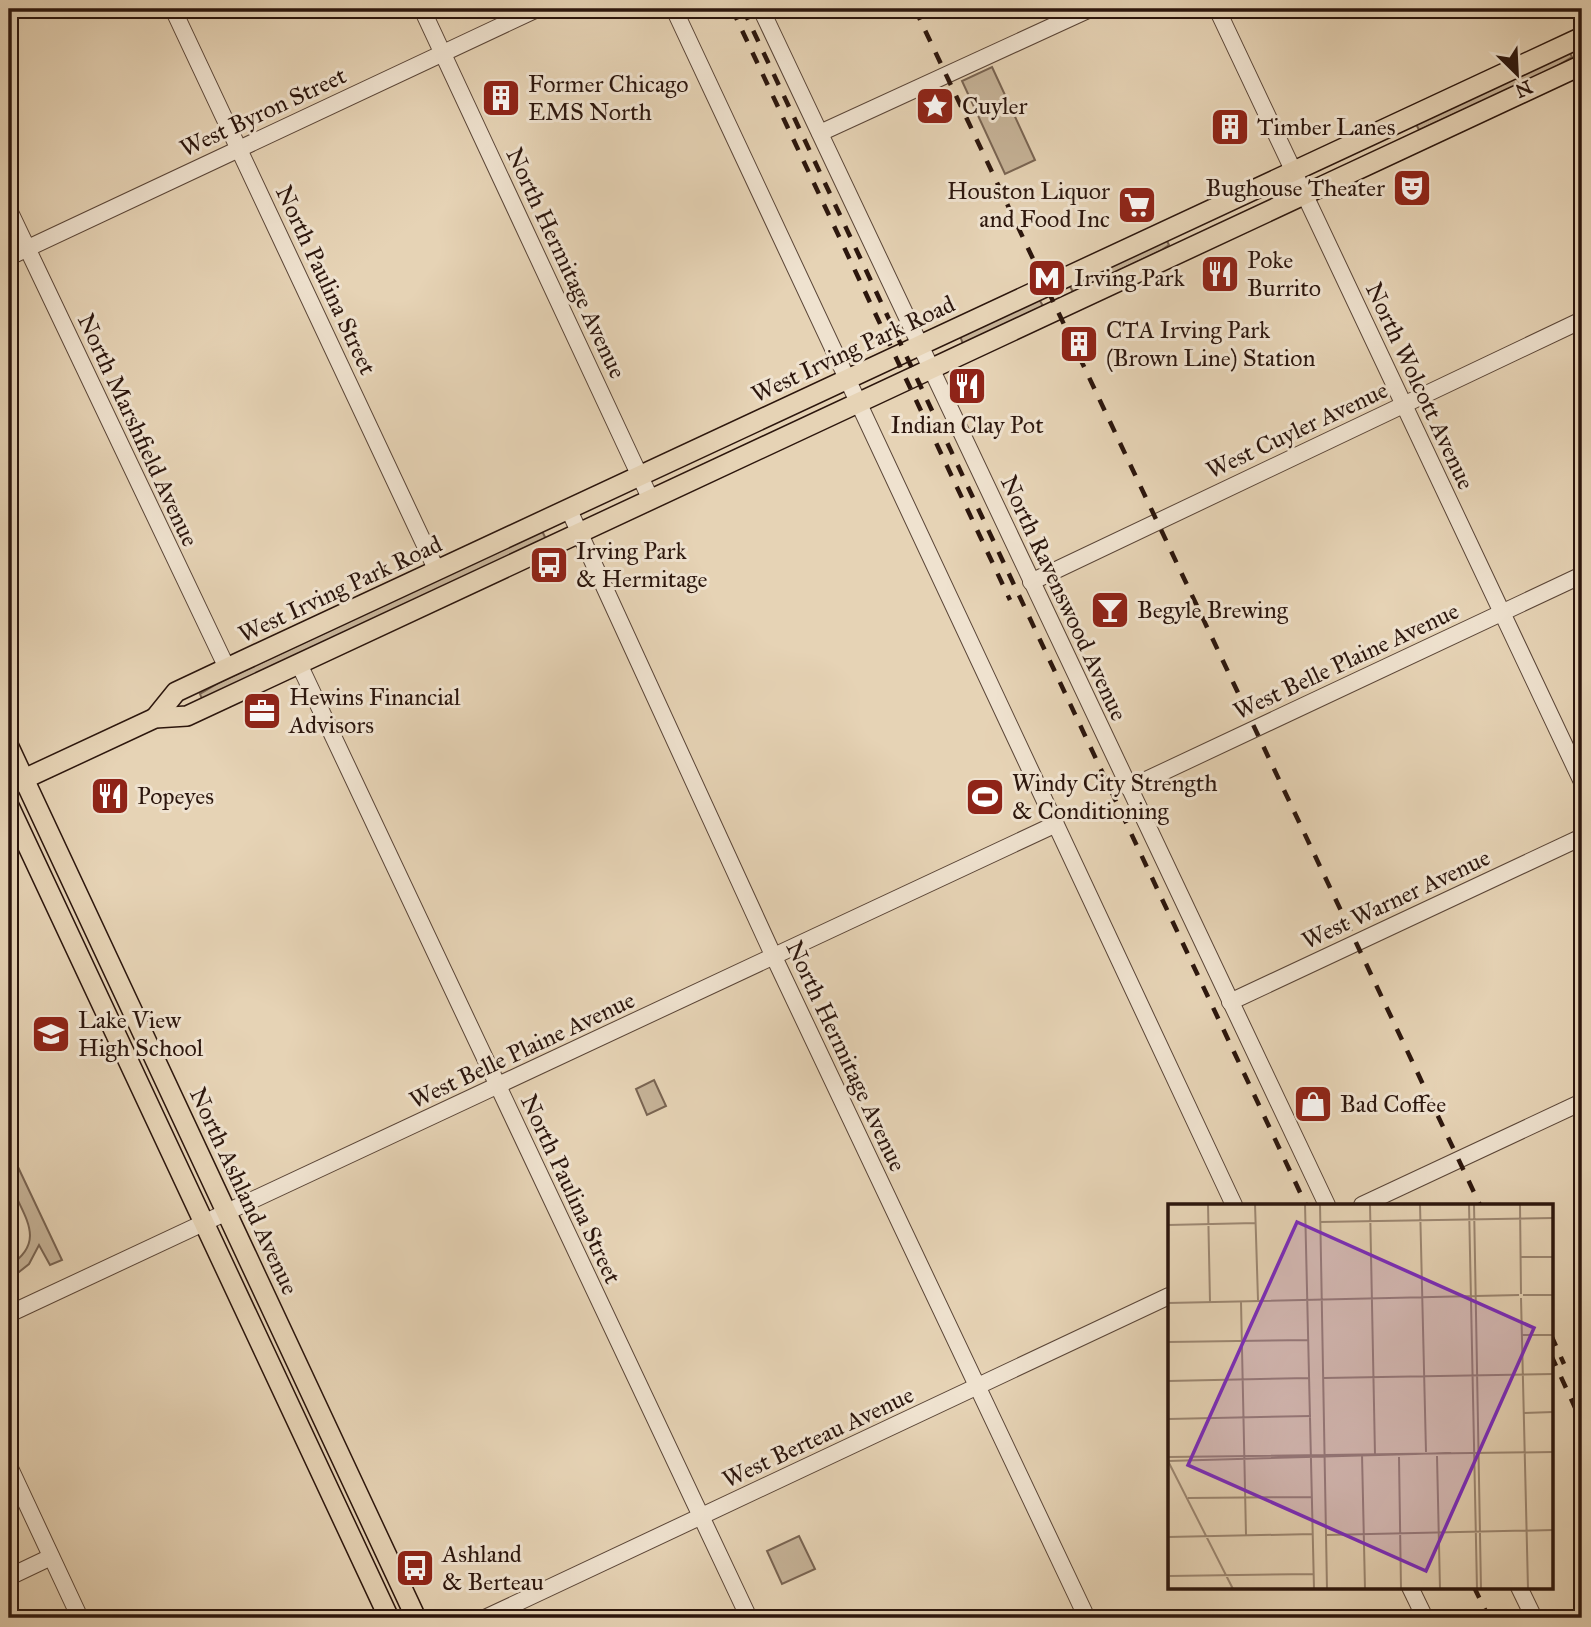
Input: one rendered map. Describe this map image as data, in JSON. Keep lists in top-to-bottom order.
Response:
{
  "streets": {
    "main road": ["West Irving Park Road", "North Ashland Avenue"],
    "street": [
      "West Byron Street",
      "North Hermitage Avenue",
      "North Paulina Street",
      "North Wolcott Avenue",
      "North Marshfield Avenue",
      "West Cuyler Avenue",
      "North Ravenswood Avenue",
      "West Belle Plaine Avenue",
      "West Warner Avenue",
      "West Berteau Avenue"
    ]
  },
  "crossings": [
    ["West Byron Street", "North Hermitage Avenue"],
    ["West Byron Street", "North Paulina Street"],
    ["West Byron Street", "North Marshfield Avenue"],
    ["North Hermitage Avenue", "West Irving Park Road"],
    ["North Hermitage Avenue", "West Belle Plaine Avenue"],
    ["North Hermitage Avenue", "West Berteau Avenue"],
    ["North Paulina Street", "West Irving Park Road"],
    ["North Paulina Street", "West Belle Plaine Avenue"],
    ["North Paulina Street", "West Berteau Avenue"],
    ["West Irving Park Road", "North Wolcott Avenue"],
    ["West Irving Park Road", "North Marshfield Avenue"],
    ["West Irving Park Road", "North Ravenswood Avenue"],
    ["West Irving Park Road", "North Ashland Avenue"],
    ["North Wolcott Avenue", "West Cuyler Avenue"],
    ["North Wolcott Avenue", "West Belle Plaine Avenue"],
    ["West Cuyler Avenue", "North Ravenswood Avenue"],
    ["North Ravenswood Avenue", "West Belle Plaine Avenue"],
    ["North Ravenswood Avenue", "West Warner Avenue"],
    ["West Belle Plaine Avenue", "North Ashland Avenue"]
  ],
  "places": {
    "building": ["Former Chicago EMS North", "Timber Lanes", "CTA Irving Park (Brown Line) Station"],
    "place": ["Cuyler"],
    "theatre": ["Bughouse Theater"],
    "supermarket": ["Houston Liquor and Food Inc"],
    "restaurant": ["Poke Burrito", "Indian Clay Pot", "Popeyes"],
    "metro station": ["Irving Park"],
    "bus stop": ["Irving Park & Hermitage", "Ashland & Berteau"],
    "bar": ["Begyle Brewing"],
    "office": ["Hewins Financial Advisors"],
    "sports": ["Windy City Strength & Conditioning"],
    "school or university": ["Lake View High School"],
    "shop": ["Bad Coffee"]
  },
  "north": "bottom right"
}
